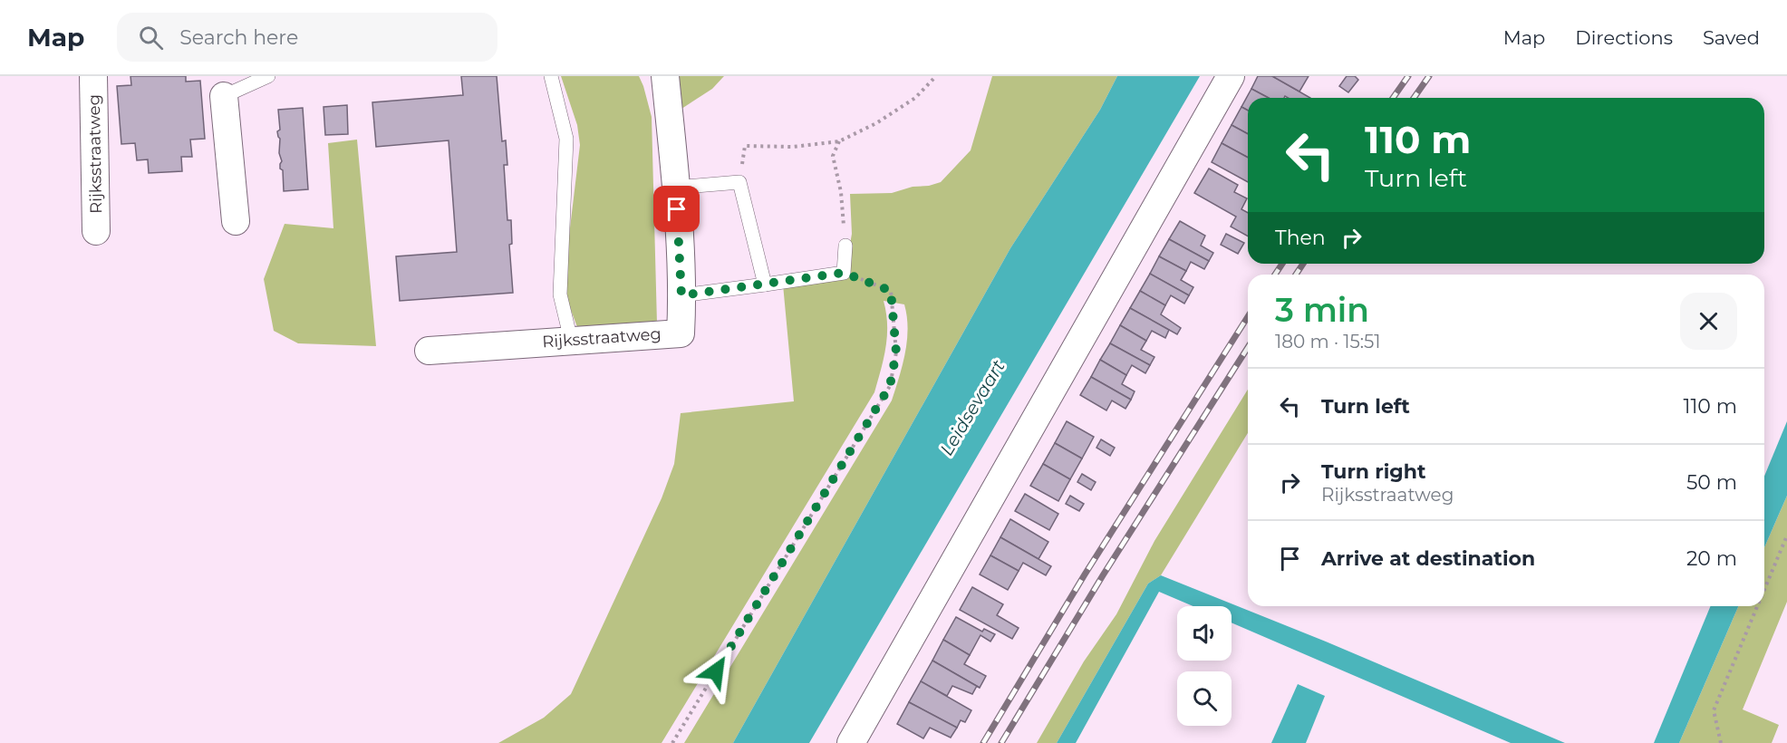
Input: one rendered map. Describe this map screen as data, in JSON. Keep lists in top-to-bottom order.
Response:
{
  "streets": {
    "street": ["Rijksstraatweg"]
  },
  "water": ["Leidsevaart"],
  "page": {
    "header": "Map",
    "search": "Search here",
    "nav": ["Map", "Directions", "Saved"],
    "turn": ["110 m", "Turn left"],
    "then": "Then",
    "heading": ["3 min", "180 m · 15:51"],
    "list": [
      {
        "name": "Turn left",
        "value": "110 m"
      },
      {
        "name": "Turn right",
        "note": "Rijksstraatweg",
        "value": "50 m"
      },
      {
        "name": "Arrive at destination",
        "value": "20 m"
      }
    ]
  }
}
